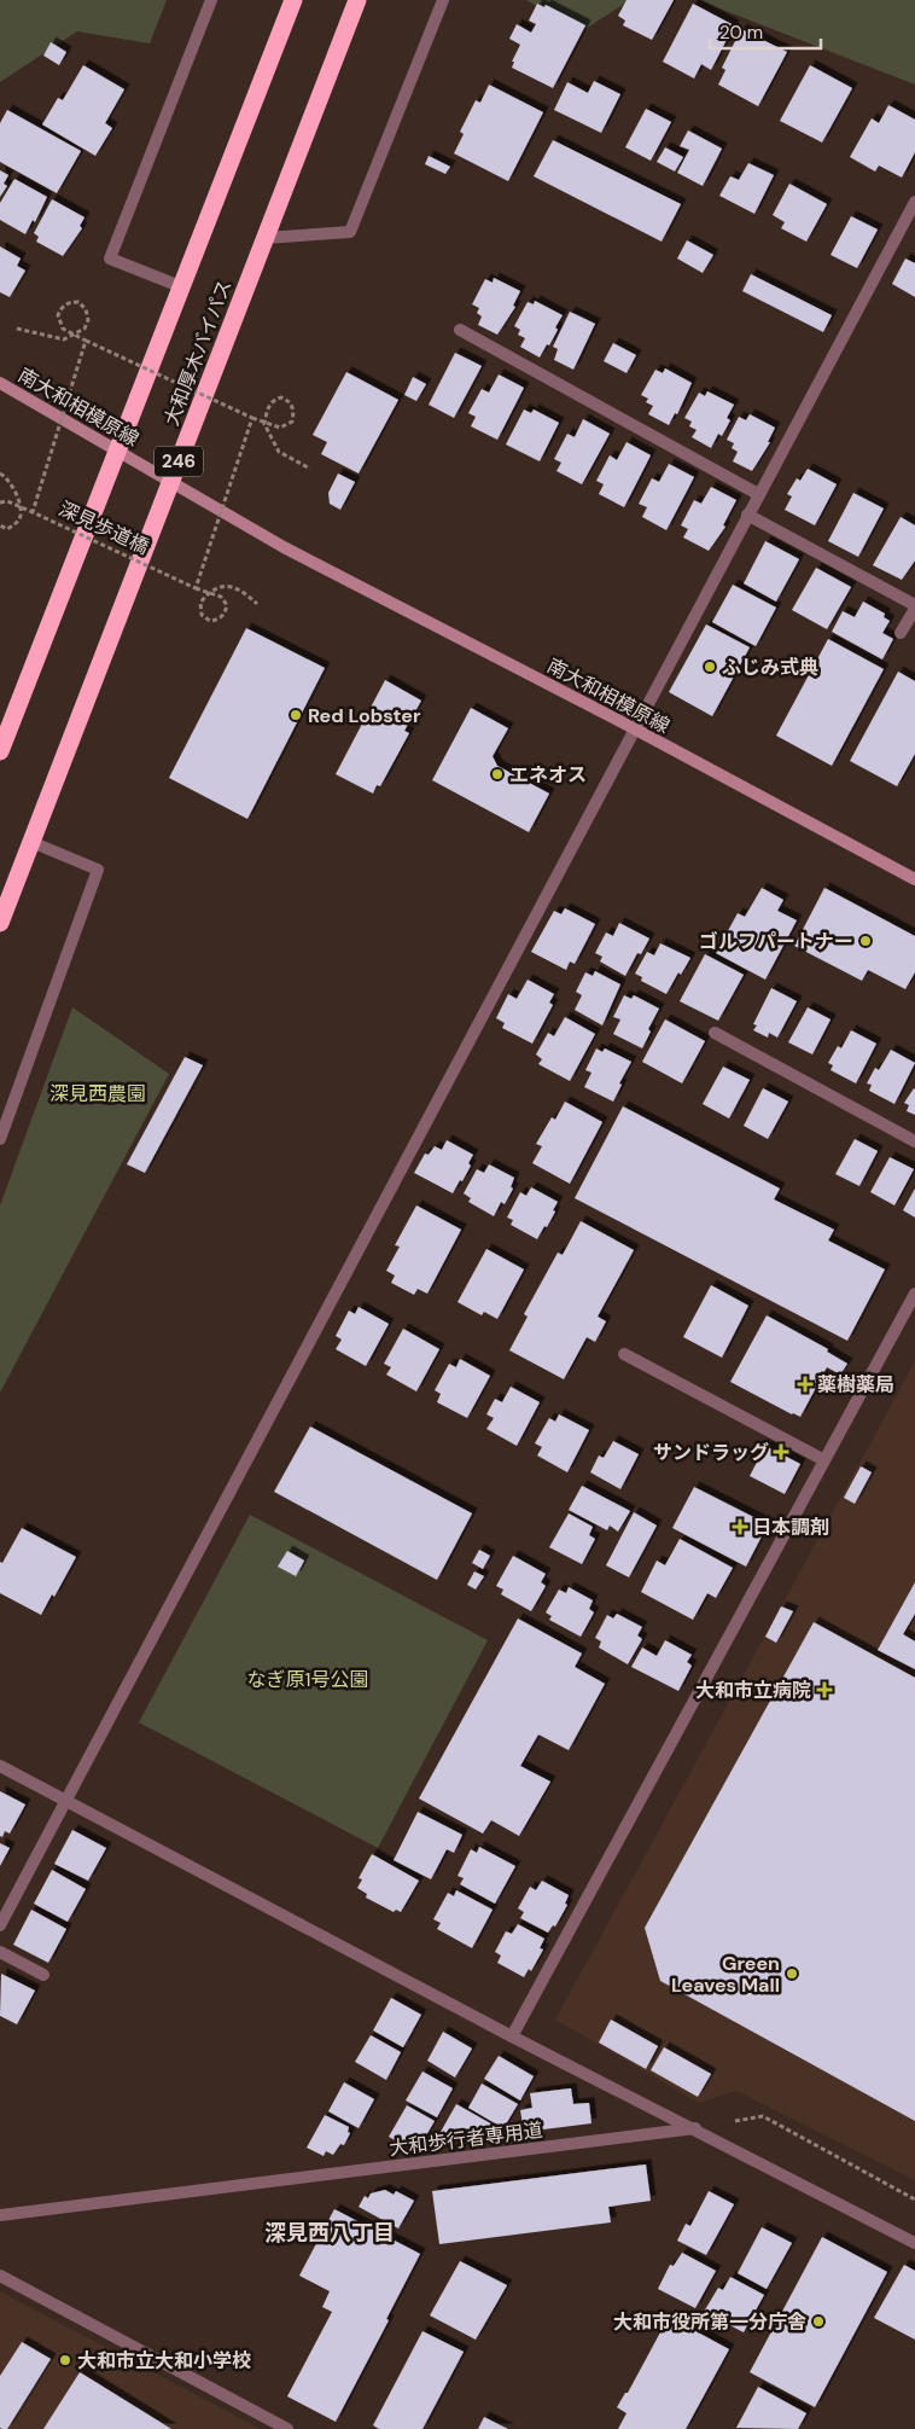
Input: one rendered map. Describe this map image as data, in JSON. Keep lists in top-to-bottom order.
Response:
{
  "streets": {
    "highway": ["大和厚木バイパス", "246"],
    "street": ["南大和相模原線", "大和歩行者専用道"],
    "path": ["深見歩道橋"]
  },
  "crossings": [
    ["大和厚木バイパス", "南大和相模原線"]
  ],
  "districts": ["深見西八丁目"],
  "parks": ["深見西農園", "なぎ原1号公園"],
  "places": {
    "other": [
      "ふじみ式典",
      "Red Lobster",
      "エネオス",
      "ゴルフパートナー",
      "Green Leaves Mall",
      "大和市役所第一分庁舎",
      "大和市立大和小学校"
    ],
    "health": [
      "薬樹薬局",
      "サンドラッグ",
      "日本調剤",
      "大和市立病院"
    ]
  },
  "scale_bar": "20 m"
}
